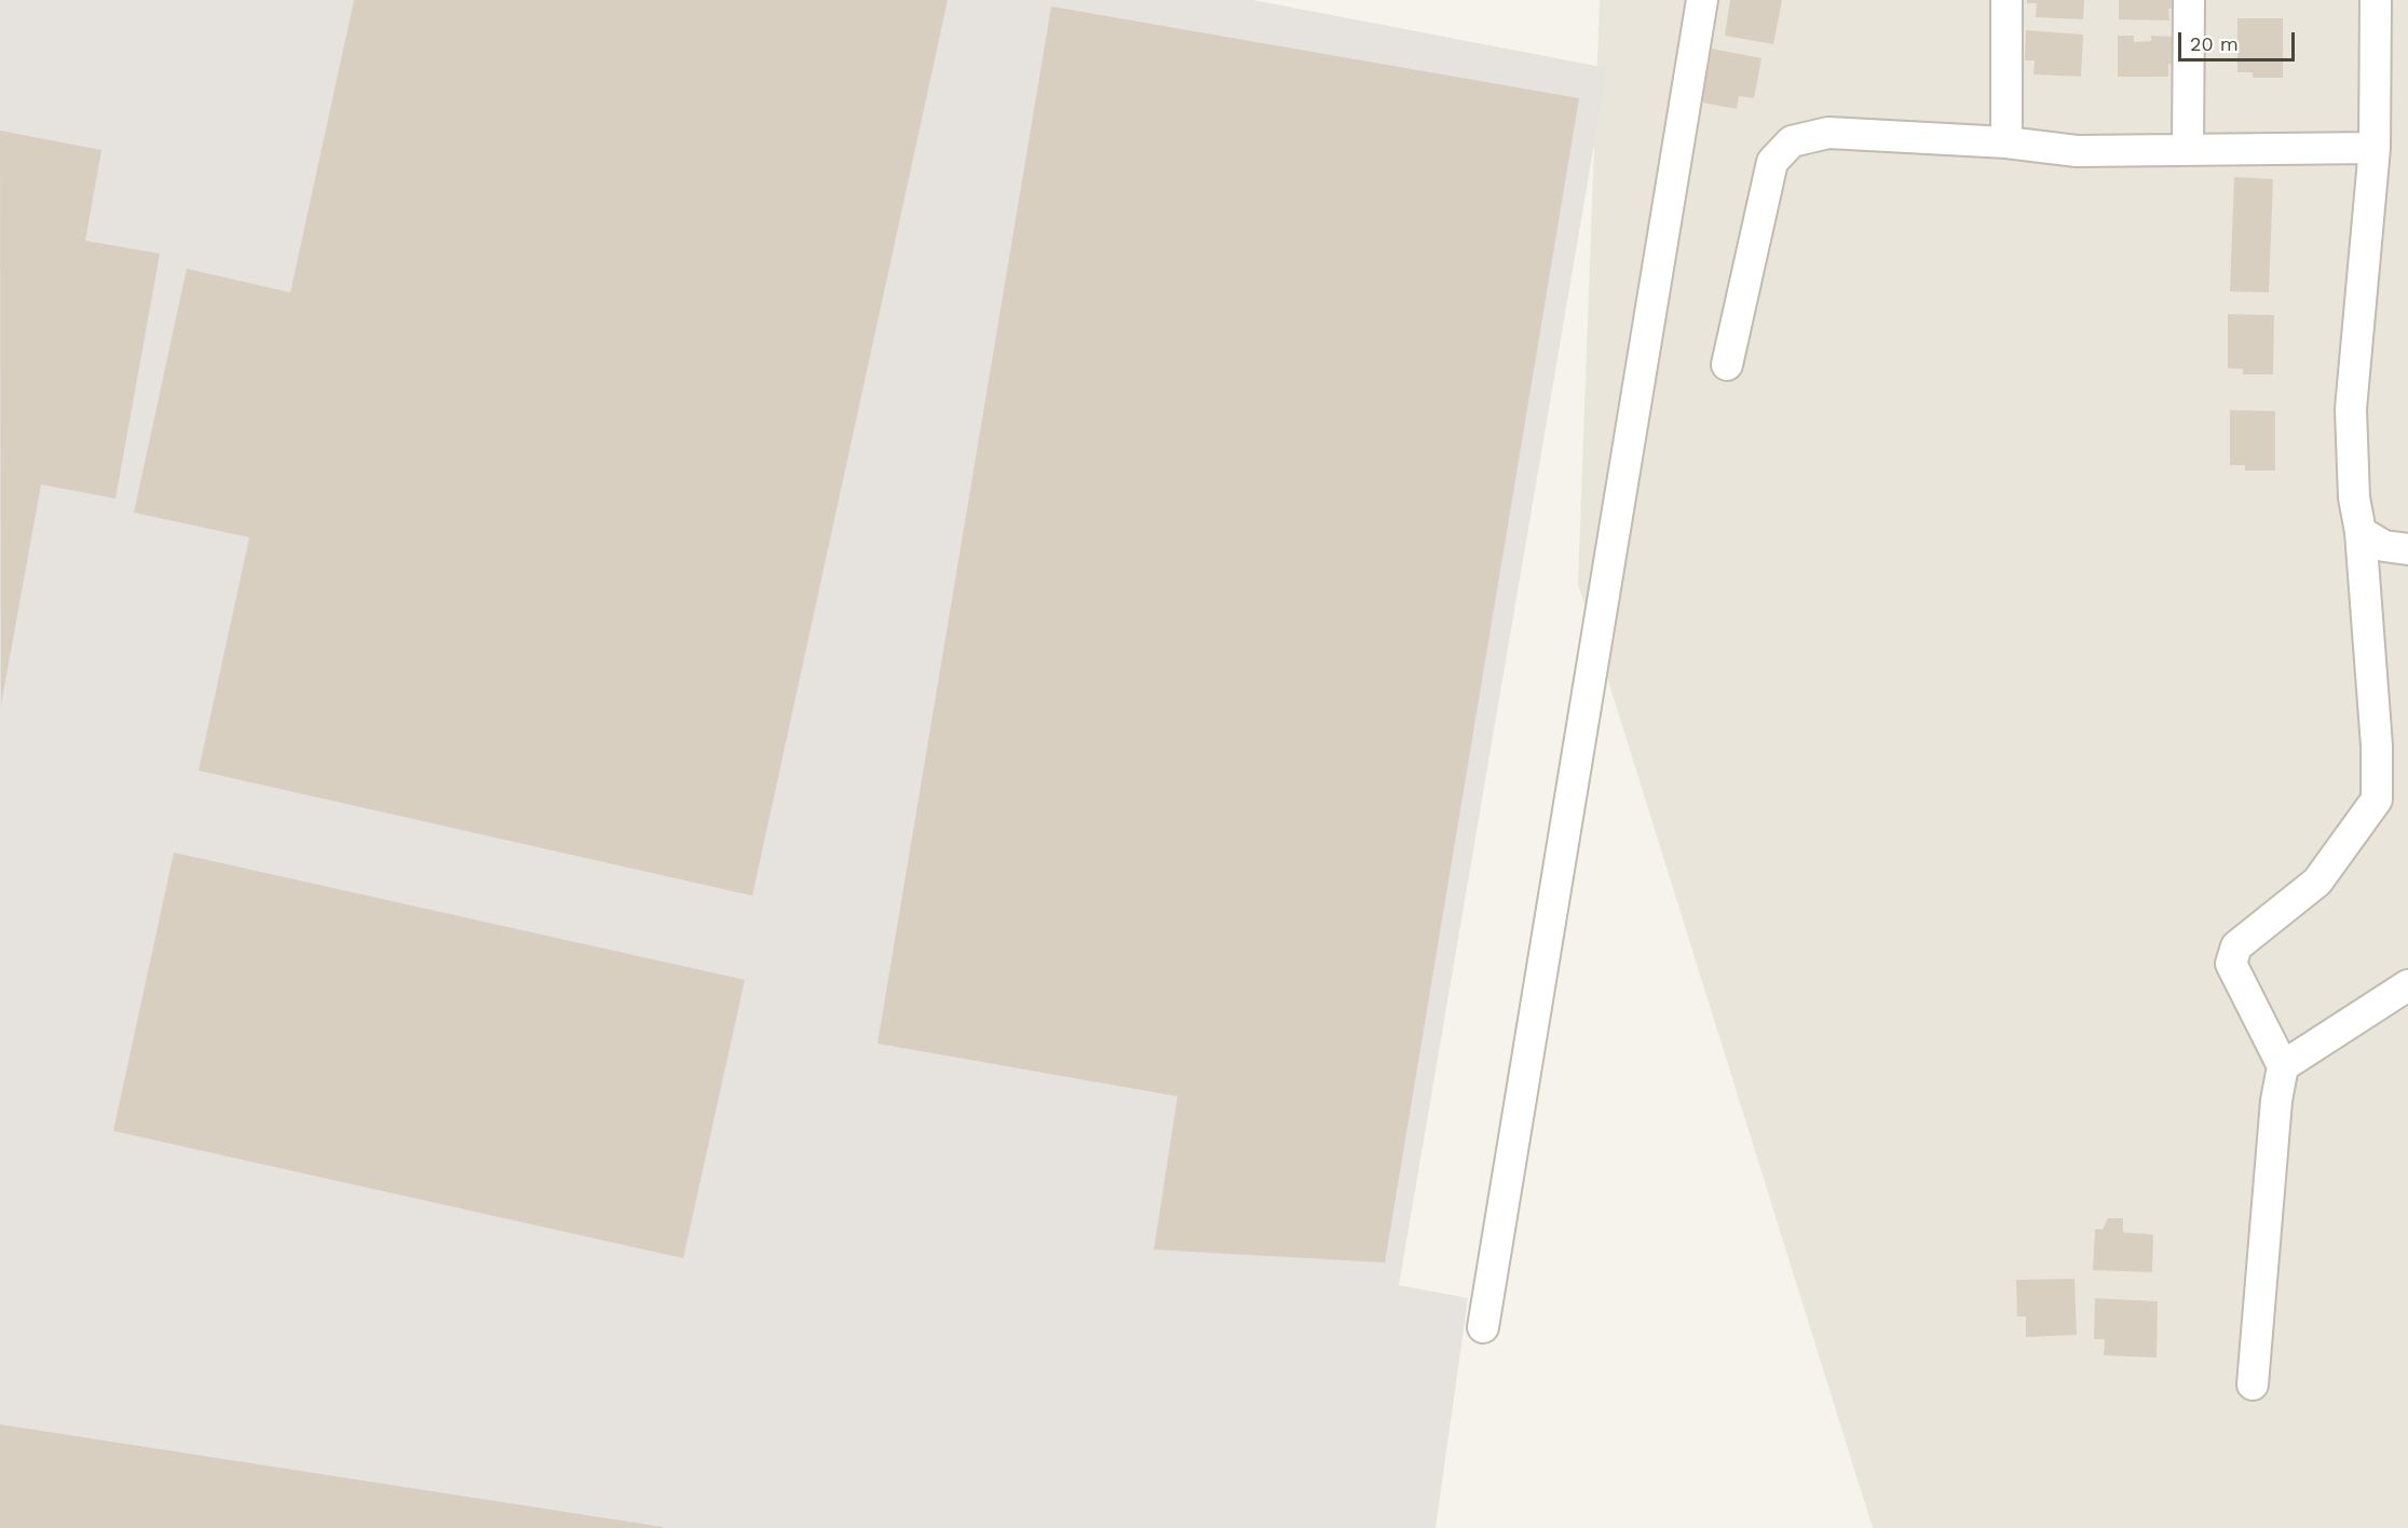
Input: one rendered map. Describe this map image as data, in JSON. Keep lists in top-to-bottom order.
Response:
{
  "scale_bar": "20 m"
}
